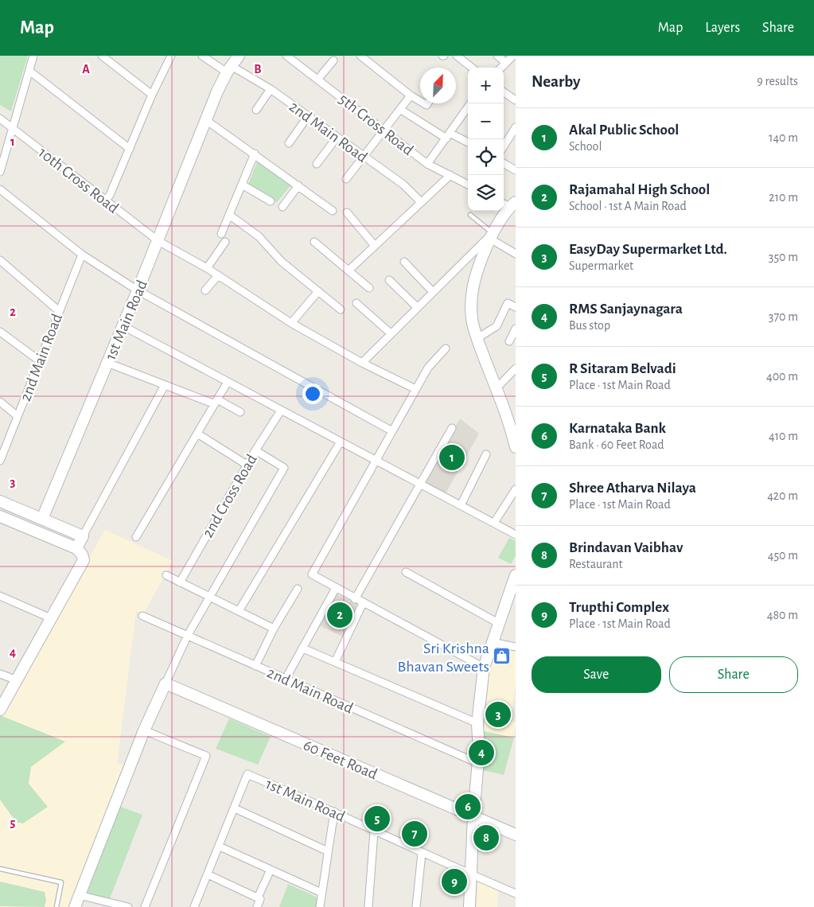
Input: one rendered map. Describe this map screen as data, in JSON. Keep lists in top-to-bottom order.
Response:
{
  "streets": {
    "street": [
      "5th Cross Road",
      "2nd Main Road",
      "10th Cross Road",
      "1st Main Road",
      "2nd Cross Road",
      "60 Feet Road"
    ]
  },
  "crossings": [
    ["2nd Main Road", "1st Main Road"],
    ["10th Cross Road", "1st Main Road"]
  ],
  "places": {
    "shop": ["Sri Krishna Bhavan Sweets"]
  },
  "north": "top right",
  "page": {
    "header": "Map",
    "nav": ["Map", "Layers", "Share"],
    "heading": ["Nearby", "9 results"],
    "map_buttons": ["+", "−"],
    "list": [
      {
        "mark": "1",
        "name": "Akal Public School",
        "note": "School",
        "value": "140 m"
      },
      {
        "mark": "2",
        "name": "Rajamahal High School",
        "note": "School · 1st A Main Road",
        "value": "210 m"
      },
      {
        "mark": "3",
        "name": "EasyDay Supermarket Ltd.",
        "note": "Supermarket",
        "value": "350 m"
      },
      {
        "mark": "4",
        "name": "RMS Sanjaynagara",
        "note": "Bus stop",
        "value": "370 m"
      },
      {
        "mark": "5",
        "name": "R Sitaram Belvadi",
        "note": "Place · 1st Main Road",
        "value": "400 m"
      },
      {
        "mark": "6",
        "name": "Karnataka Bank",
        "note": "Bank · 60 Feet Road",
        "value": "410 m"
      },
      {
        "mark": "7",
        "name": "Shree Atharva Nilaya",
        "note": "Place · 1st Main Road",
        "value": "420 m"
      },
      {
        "mark": "8",
        "name": "Brindavan Vaibhav",
        "note": "Restaurant",
        "value": "450 m"
      },
      {
        "mark": "9",
        "name": "Trupthi Complex",
        "note": "Place · 1st Main Road",
        "value": "480 m"
      }
    ],
    "pins": [
      "1",
      "2",
      "3",
      "4",
      "6",
      "5",
      "7",
      "8",
      "9"
    ],
    "buttons": ["Save", "Share"]
  },
  "grid": {
    "columns": ["A", "B"],
    "rows": [
      "1",
      "2",
      "3",
      "4",
      "5"
    ]
  }
}
